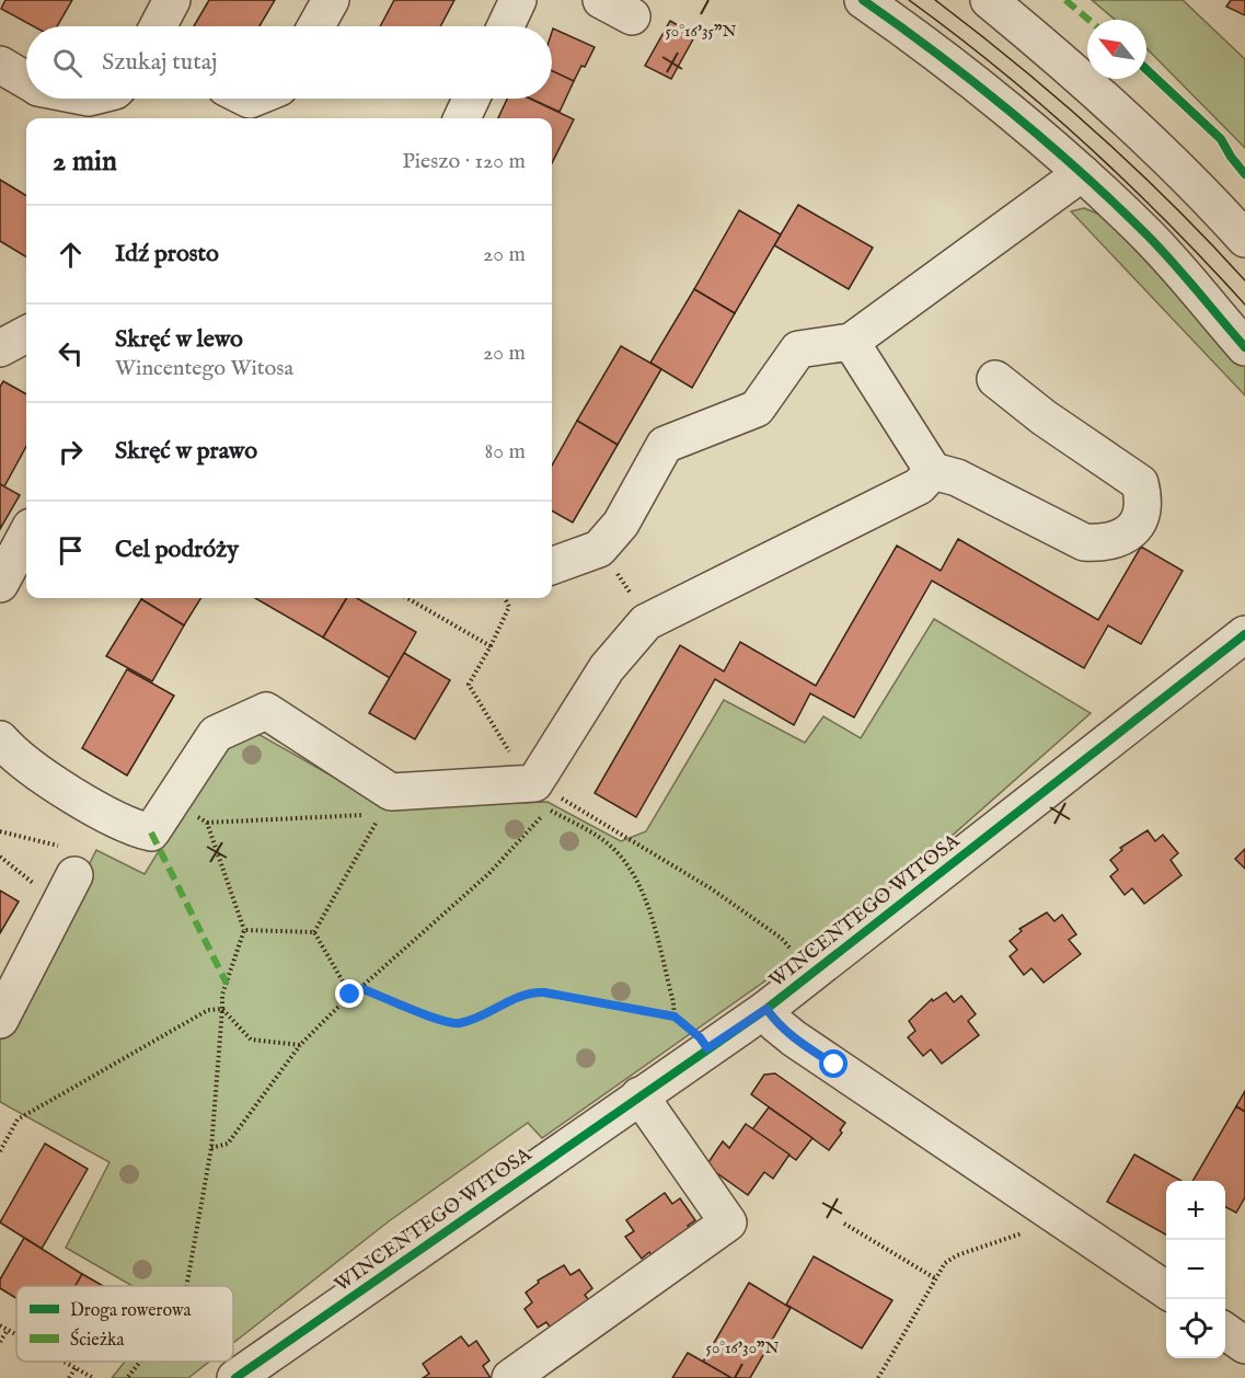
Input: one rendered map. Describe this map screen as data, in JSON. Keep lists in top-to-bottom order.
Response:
{
  "streets": {
    "street": ["WINCENTEGO WITOSA"]
  },
  "legend": ["Droga rowerowa", "Ścieżka"],
  "north": "top left",
  "page": {
    "search": "Szukaj tutaj",
    "heading": ["2 min", "Pieszo · 120 m"],
    "list": [
      ["Idź prosto", "20 m"],
      ["Skręć w lewo", "Wincentego Witosa", "20 m"],
      ["Skręć w prawo", "80 m"],
      "Cel podróży"
    ],
    "map_buttons": ["+", "−"]
  },
  "coordinates": ["50°16'35\"N", "50°16'30\"N"]
}
